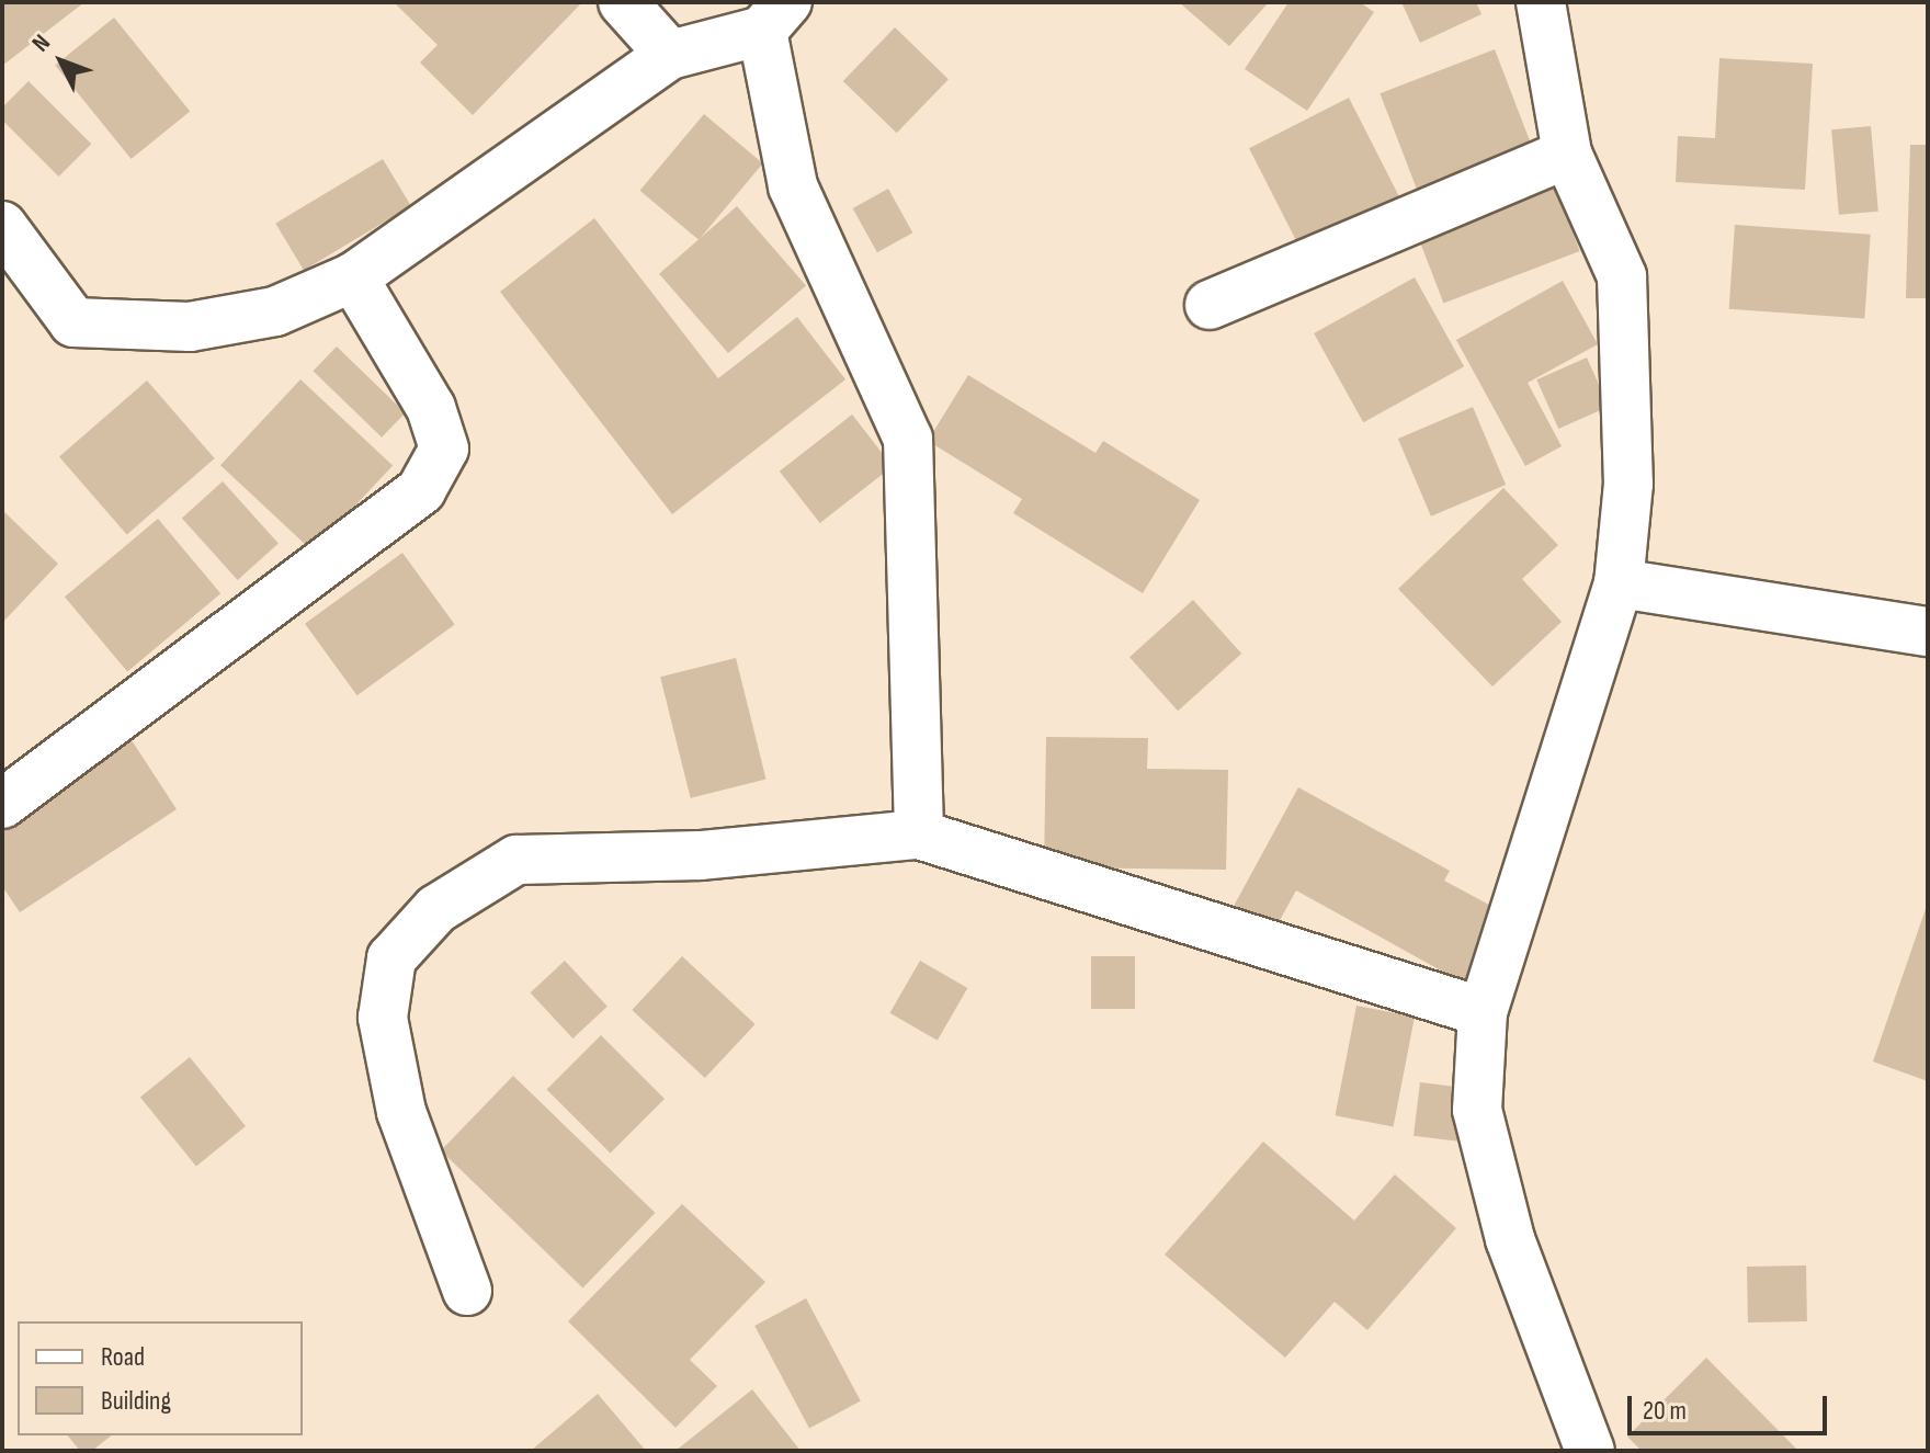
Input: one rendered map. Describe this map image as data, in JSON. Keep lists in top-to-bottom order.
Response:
{
  "legend": ["Road", "Building"],
  "scale_bar": "20 m",
  "north": "top left"
}
